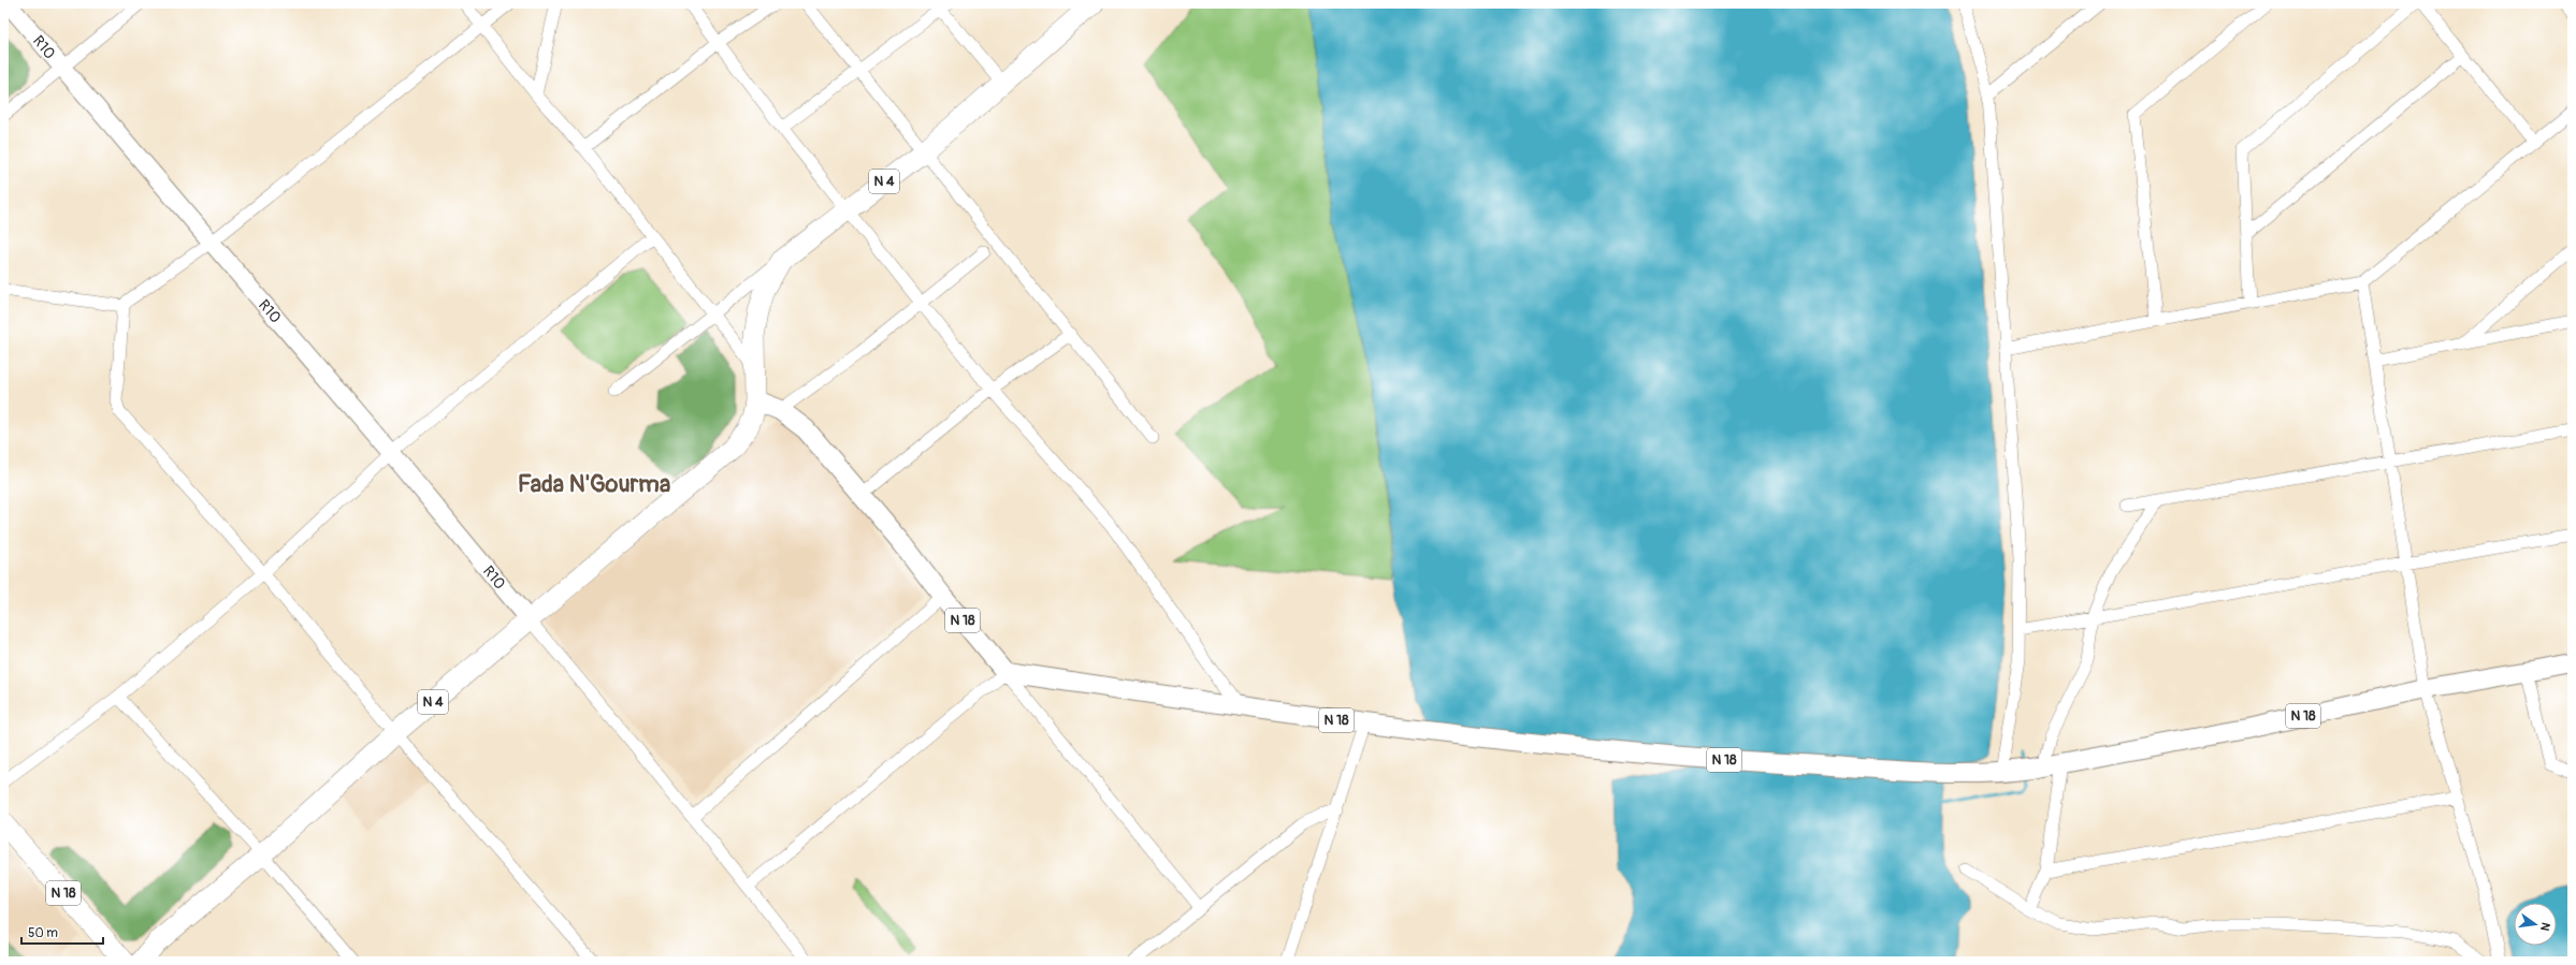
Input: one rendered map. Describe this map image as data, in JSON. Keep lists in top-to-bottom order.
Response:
{
  "streets": {
    "highway": ["N 4", "N 18"],
    "main road": ["R10"]
  },
  "crossings": [
    ["R10", "N 4"],
    ["N 4", "N 18"]
  ],
  "districts": ["Fada N'Gourma"],
  "scale_bar": "50 m",
  "north": "right"
}
